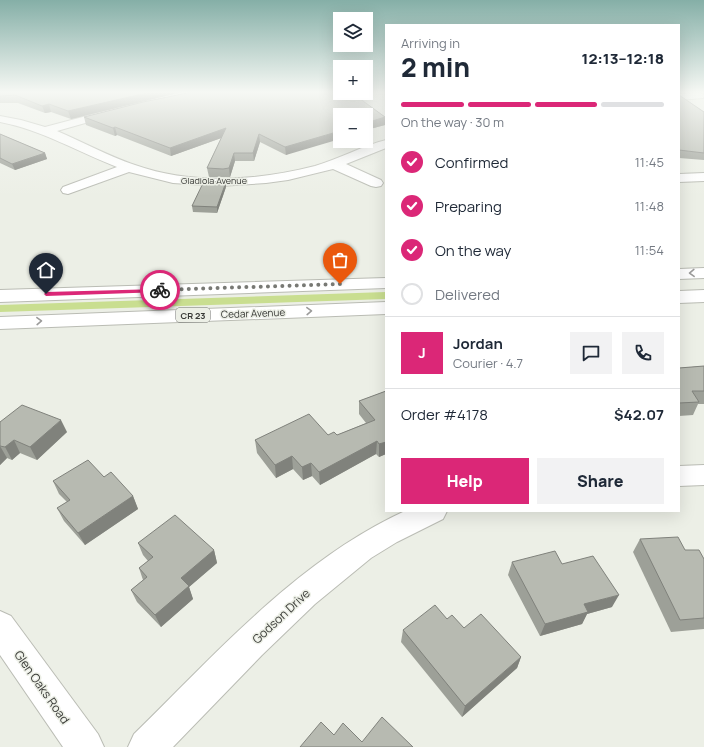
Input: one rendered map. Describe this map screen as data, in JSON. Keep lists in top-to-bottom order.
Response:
{
  "streets": {
    "street": [
      "Gladiola Avenue",
      "Cedar Avenue",
      "CR 23",
      "Godson Drive",
      "Glen Oaks Road"
    ]
  },
  "page": {
    "map_buttons": ["+", "−"],
    "heading": ["2 min", "Arriving in", "12:13–12:18"],
    "panel": [
      "Jordan",
      "Courier · 4.7",
      "Order #4178",
      "$42.07"
    ],
    "bar": "On the way · 30 m",
    "list": [
      ["Confirmed", "11:45"],
      ["Preparing", "11:48"],
      ["On the way", "11:54"],
      "Delivered"
    ],
    "round": "J",
    "buttons": ["Help", "Share"]
  }
}
